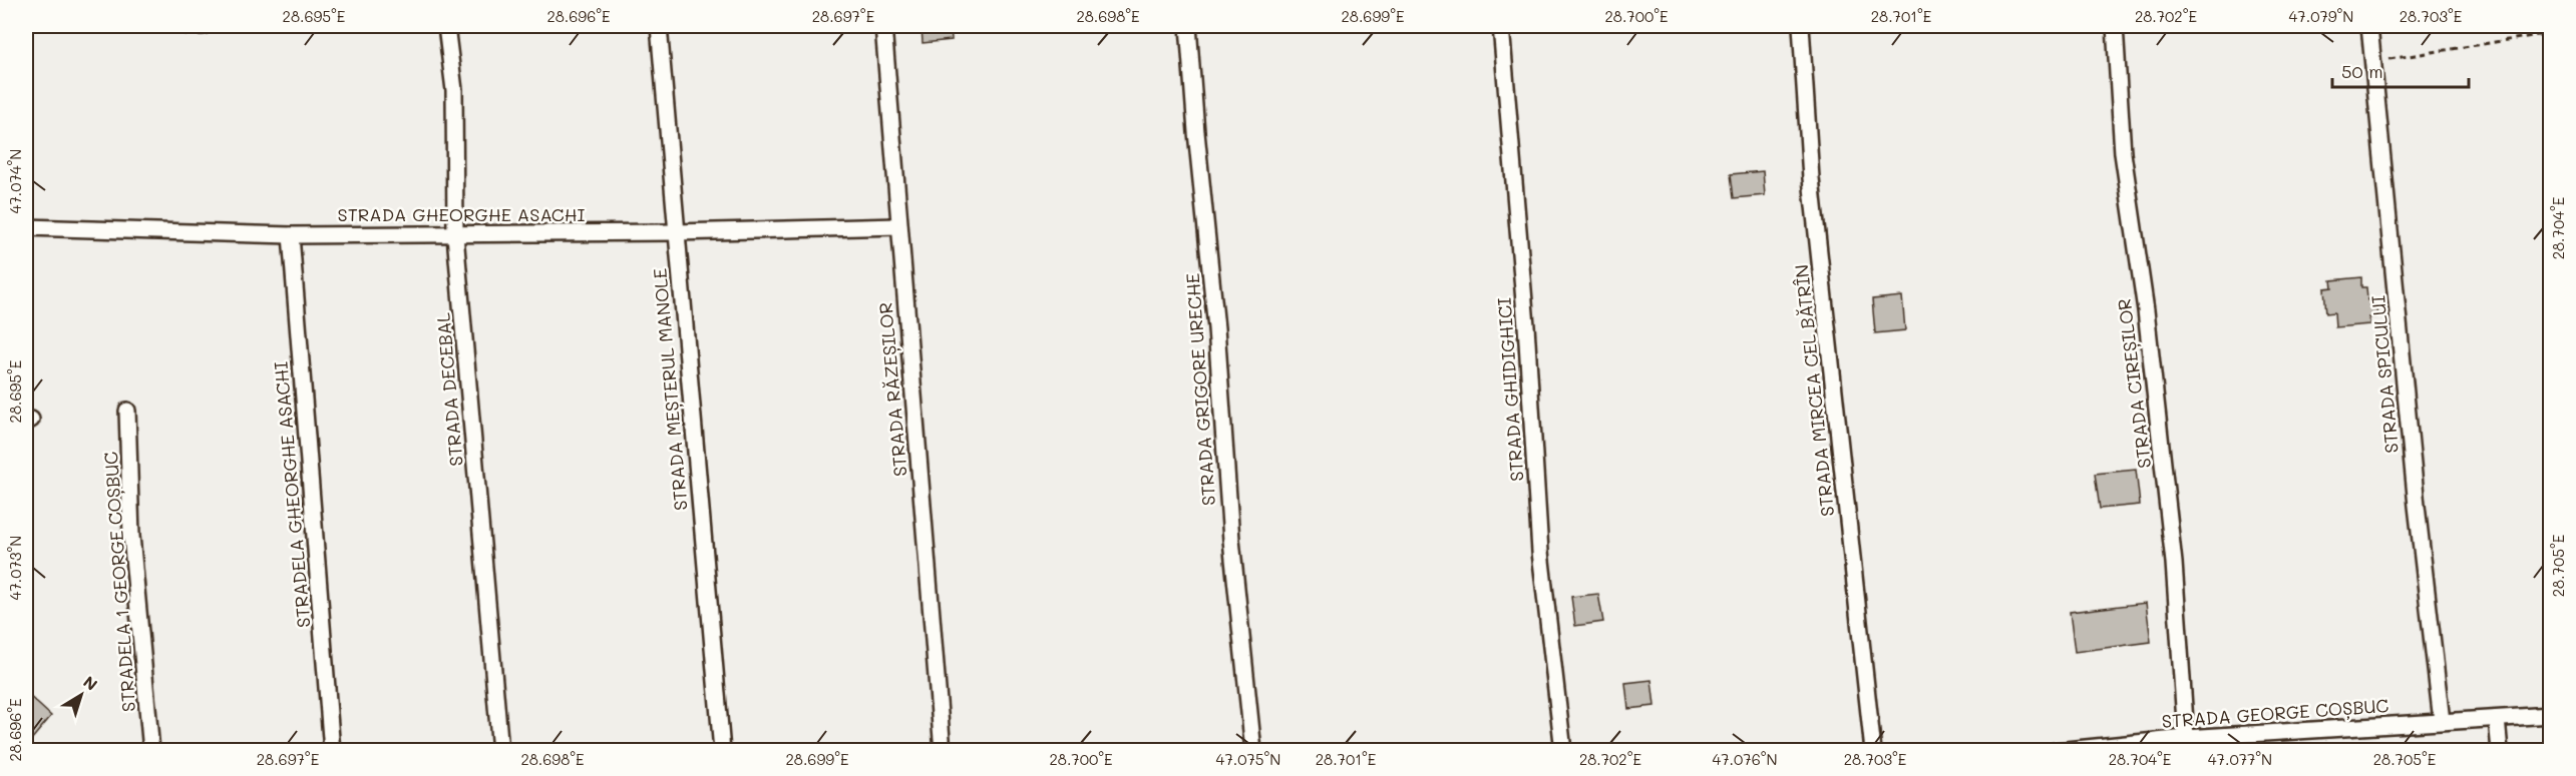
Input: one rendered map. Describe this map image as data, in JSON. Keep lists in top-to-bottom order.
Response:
{
  "streets": {
    "street": [
      "STRADA GHEORGHE ASACHI",
      "STRADA SPICULUI",
      "STRADA CIREȘILOR",
      "STRADA DECEBAL",
      "STRADA MEȘTERUL MANOLE",
      "STRADA RĂZEȘILOR",
      "STRADA GRIGORE URECHE",
      "STRADA GHIDIGHICI",
      "STRADA MIRCEA CEL BĂTRÎN",
      "STRADELA GHEORGHE ASACHI",
      "STRADELA 1 GEORGE COȘBUC",
      "STRADA GEORGE COȘBUC"
    ]
  },
  "crossings": [
    ["STRADA GHEORGHE ASACHI", "STRADA DECEBAL"],
    ["STRADA GHEORGHE ASACHI", "STRADA MEȘTERUL MANOLE"],
    ["STRADA GHEORGHE ASACHI", "STRADA RĂZEȘILOR"],
    ["STRADA GHEORGHE ASACHI", "STRADELA GHEORGHE ASACHI"],
    ["STRADA SPICULUI", "STRADA GEORGE COȘBUC"],
    ["STRADA CIREȘILOR", "STRADA GEORGE COȘBUC"]
  ],
  "scale_bar": "50 m",
  "north": "top right",
  "coordinates": [
    "28.695°E",
    "28.696°E",
    "28.697°E",
    "28.698°E",
    "28.699°E",
    "28.700°E",
    "28.701°E",
    "28.702°E",
    "47.079°N",
    "28.703°E",
    "47.074°N",
    "28.704°E",
    "28.705°E",
    "47.073°N",
    "47.075°N",
    "47.076°N",
    "47.077°N"
  ]
}
